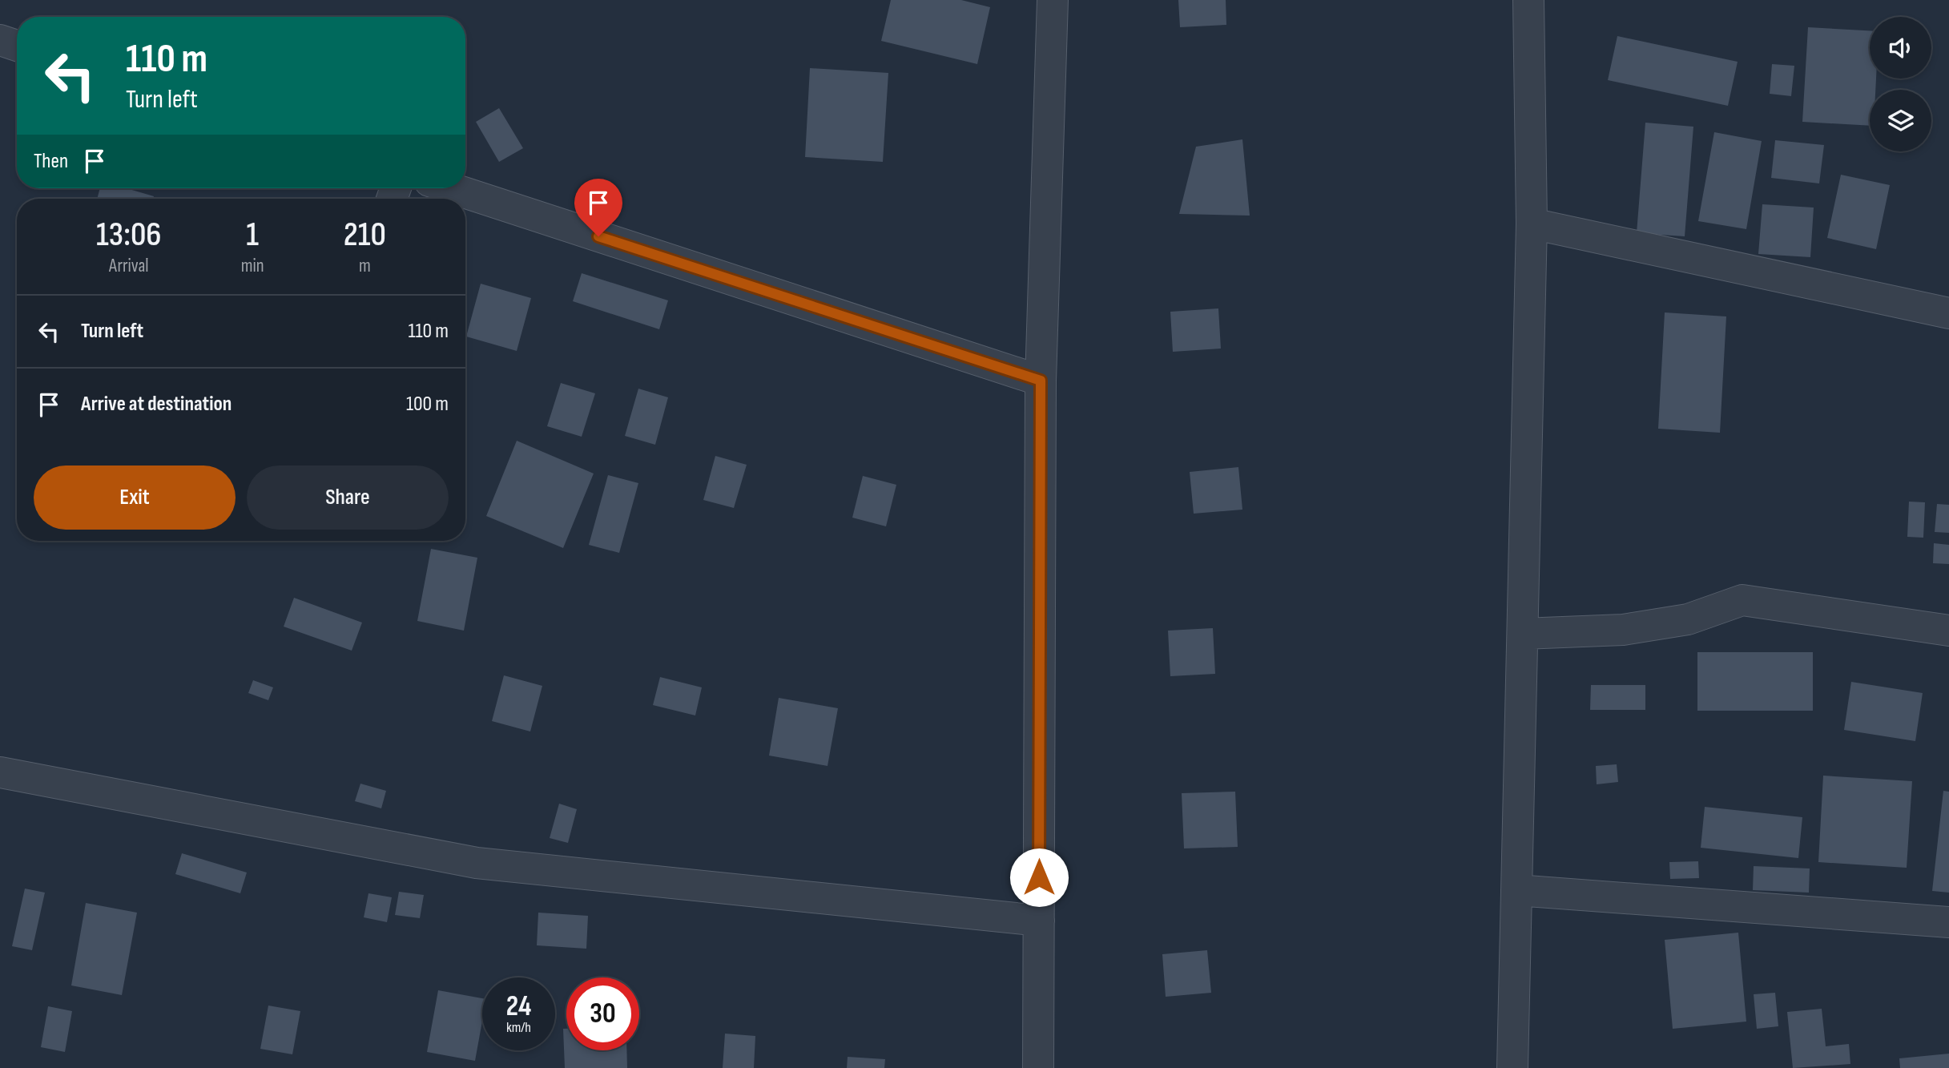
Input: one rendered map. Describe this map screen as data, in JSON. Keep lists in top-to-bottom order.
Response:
{
  "page": {
    "turn": ["110 m", "Turn left"],
    "then": "Then",
    "eta": [
      "13:06",
      "Arrival",
      "1",
      "min",
      "210",
      "m"
    ],
    "list": [
      {
        "name": "Turn left",
        "value": "110 m"
      },
      {
        "name": "Arrive at destination",
        "value": "100 m"
      }
    ],
    "buttons": ["Exit", "Share"],
    "speed": "24 km/h",
    "limit": "30"
  }
}
